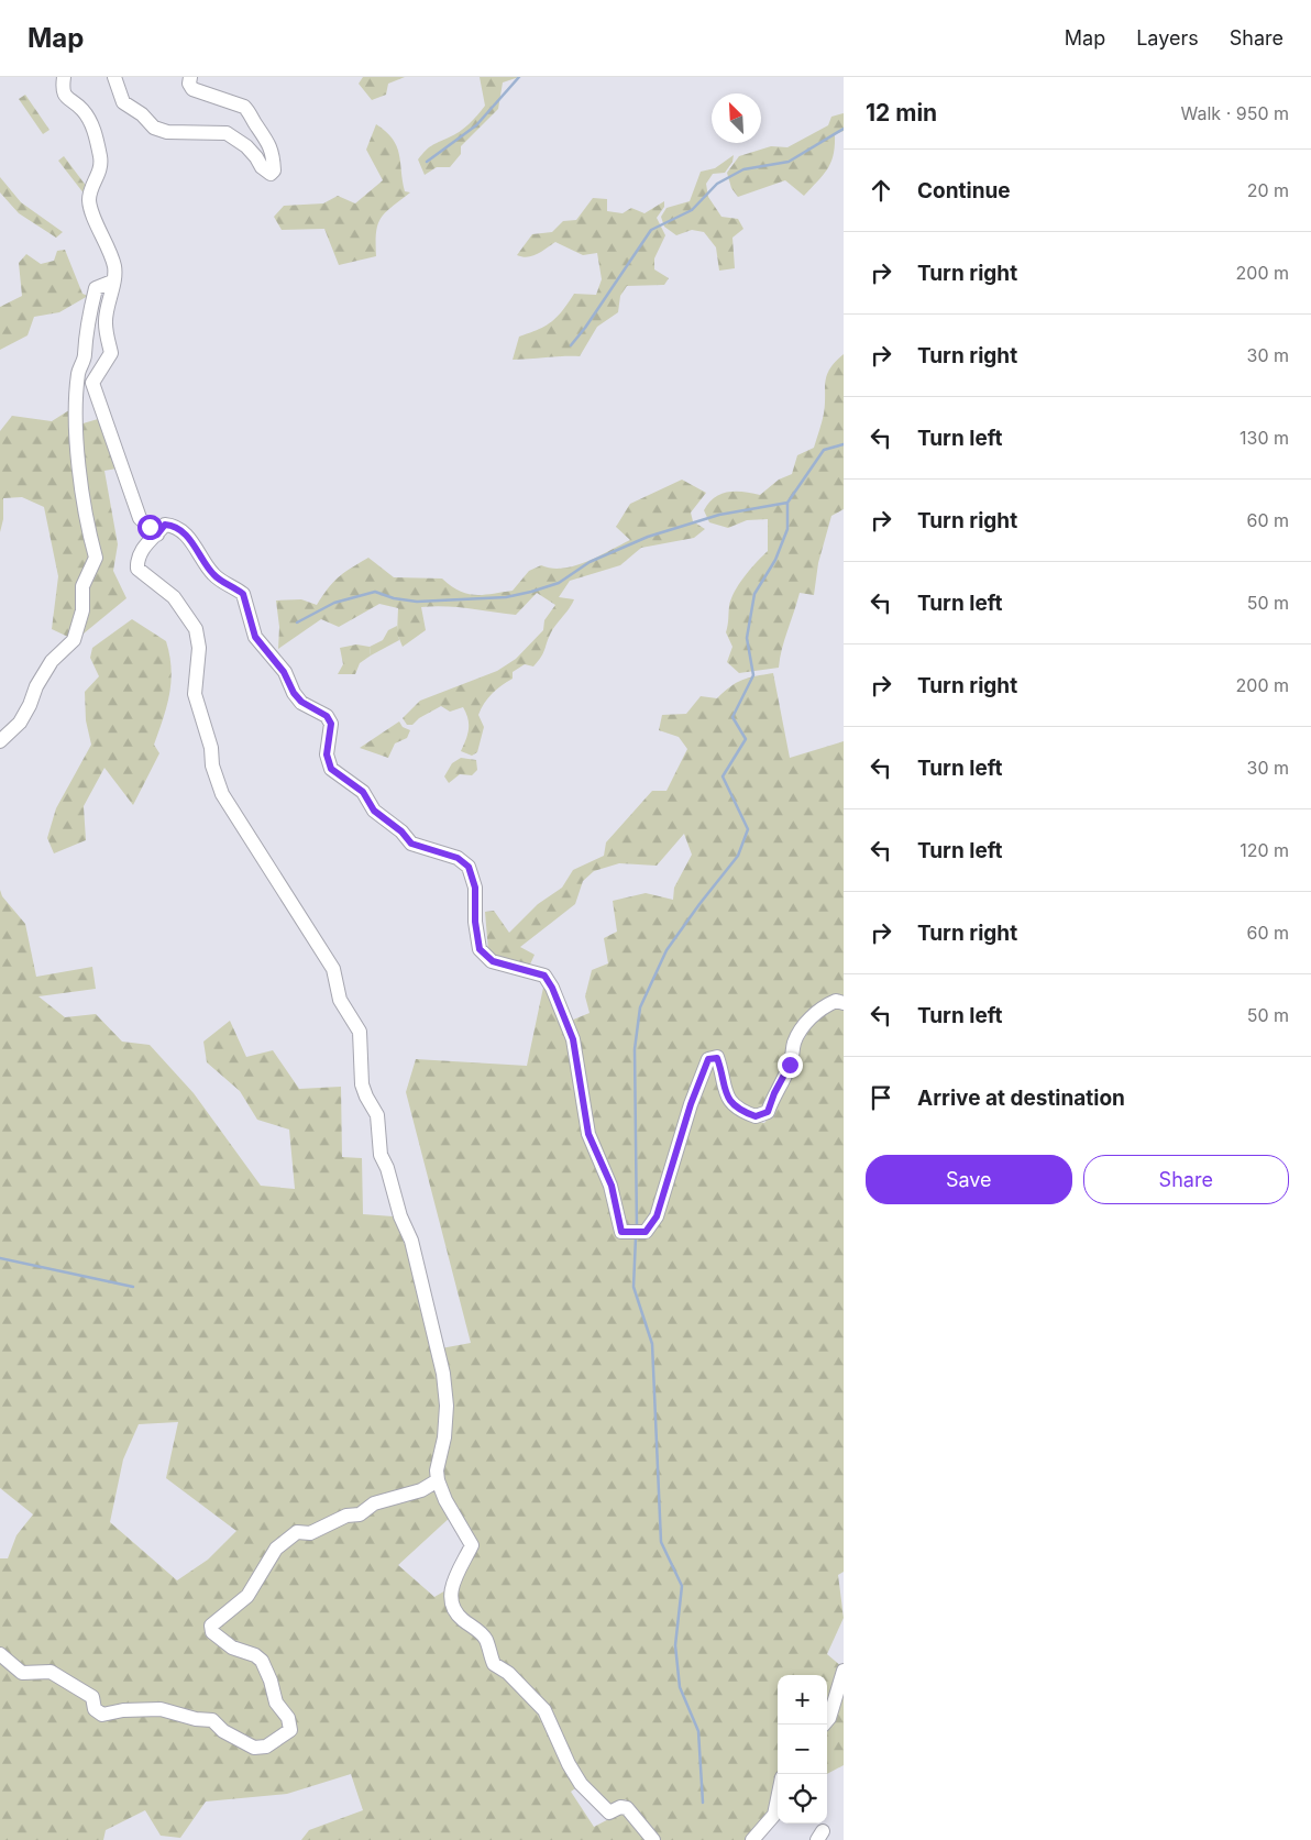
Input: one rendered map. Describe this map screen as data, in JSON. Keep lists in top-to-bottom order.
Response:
{
  "north": "top left",
  "page": {
    "header": "Map",
    "nav": ["Map", "Layers", "Share"],
    "heading": ["12 min", "Walk · 950 m"],
    "list": [
      ["Continue", "20 m"],
      ["Turn right", "200 m"],
      ["Turn right", "30 m"],
      ["Turn left", "130 m"],
      ["Turn right", "60 m"],
      ["Turn left", "50 m"],
      ["Turn right", "200 m"],
      ["Turn left", "30 m"],
      ["Turn left", "120 m"],
      ["Turn right", "60 m"],
      ["Turn left", "50 m"],
      "Arrive at destination"
    ],
    "buttons": ["Save", "Share"],
    "map_buttons": ["+", "−"]
  }
}
